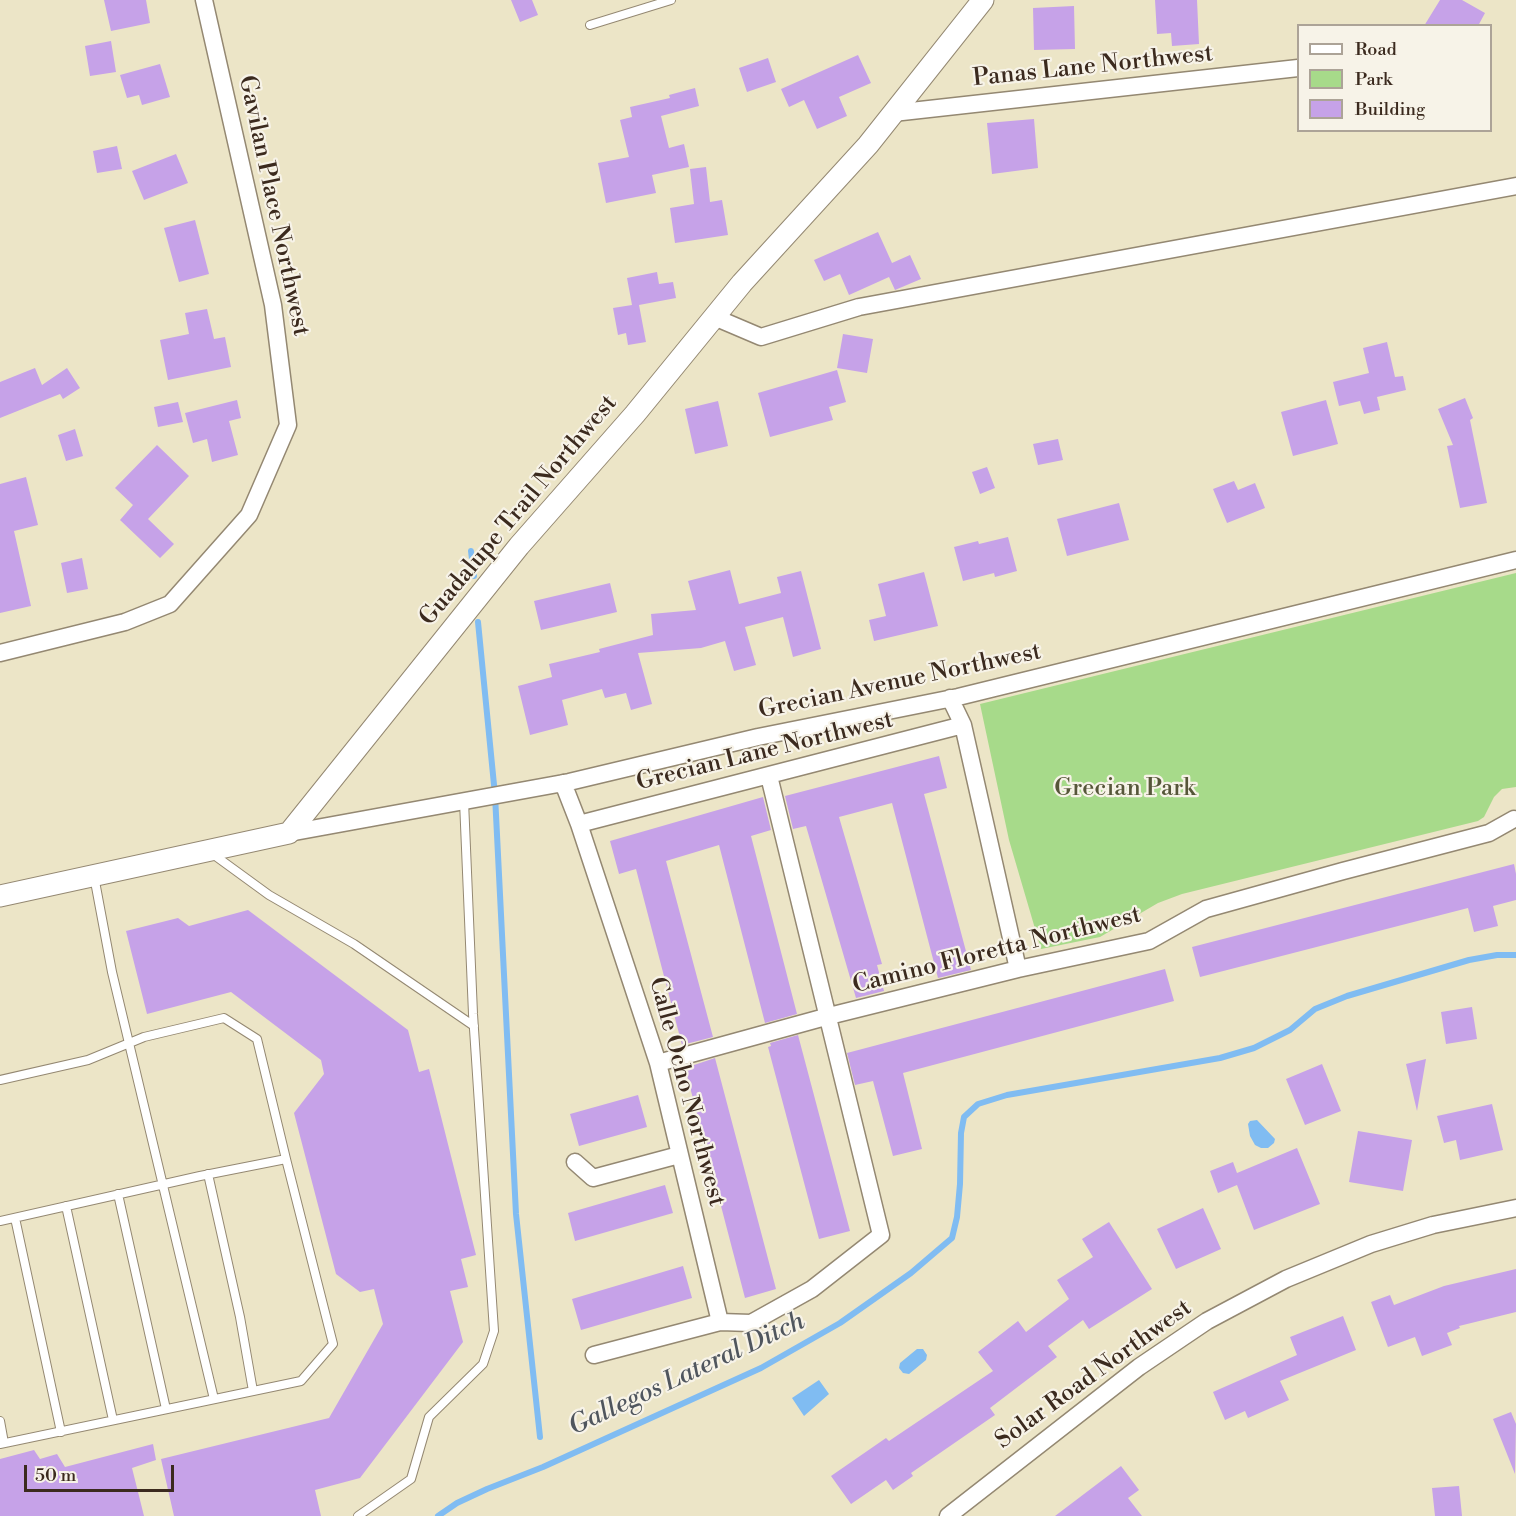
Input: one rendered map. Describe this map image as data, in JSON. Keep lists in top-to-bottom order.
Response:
{
  "streets": {
    "street": [
      "Panas Lane Northwest",
      "Gavilan Place Northwest",
      "Guadalupe Trail Northwest",
      "Grecian Avenue Northwest",
      "Grecian Lane Northwest",
      "Camino Floretta Northwest",
      "Calle Ocho Northwest",
      "Solar Road Northwest"
    ]
  },
  "crossings": [
    ["Panas Lane Northwest", "Guadalupe Trail Northwest"],
    ["Guadalupe Trail Northwest", "Grecian Avenue Northwest"],
    ["Grecian Avenue Northwest", "Calle Ocho Northwest"],
    ["Grecian Lane Northwest", "Calle Ocho Northwest"],
    ["Camino Floretta Northwest", "Calle Ocho Northwest"]
  ],
  "water": ["Gallegos Lateral Ditch"],
  "parks": ["Grecian Park"],
  "legend": ["Road", "Park", "Building"],
  "scale_bar": "50 m"
}
